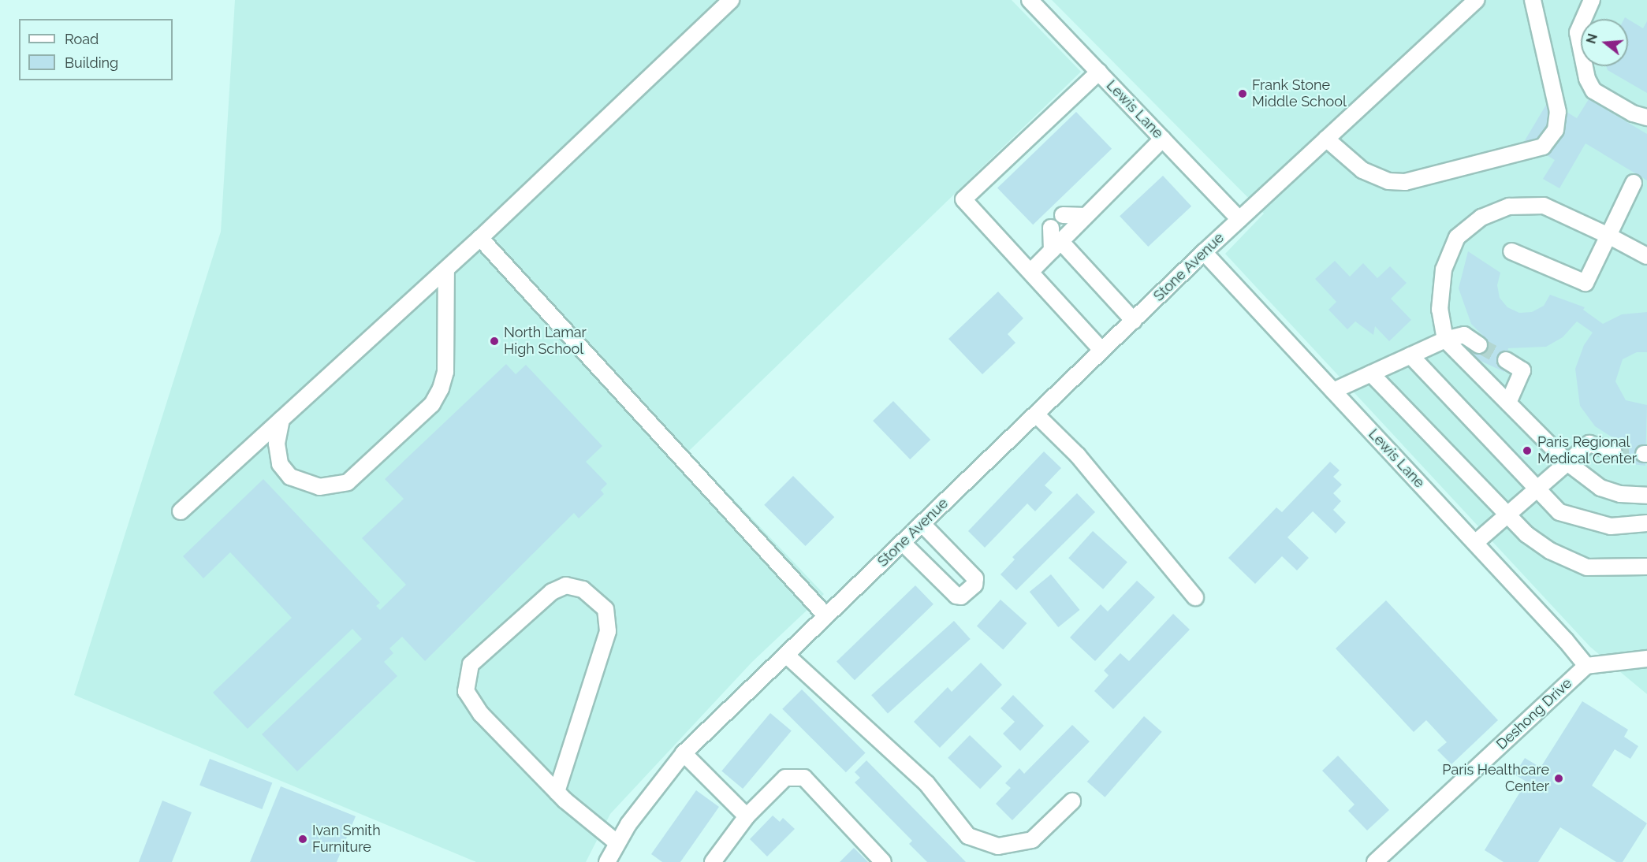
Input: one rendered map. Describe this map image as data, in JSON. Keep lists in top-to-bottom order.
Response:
{
  "streets": {
    "street": ["Lewis Lane", "Stone Avenue", "Deshong Drive"]
  },
  "crossings": [
    ["Lewis Lane", "Stone Avenue"],
    ["Lewis Lane", "Deshong Drive"]
  ],
  "places": [
    "Frank Stone Middle School",
    "North Lamar High School",
    "Paris Regional Medical Center",
    "Paris Healthcare Center",
    "Ivan Smith Furniture"
  ],
  "legend": ["Road", "Building"],
  "north": "left"
}
